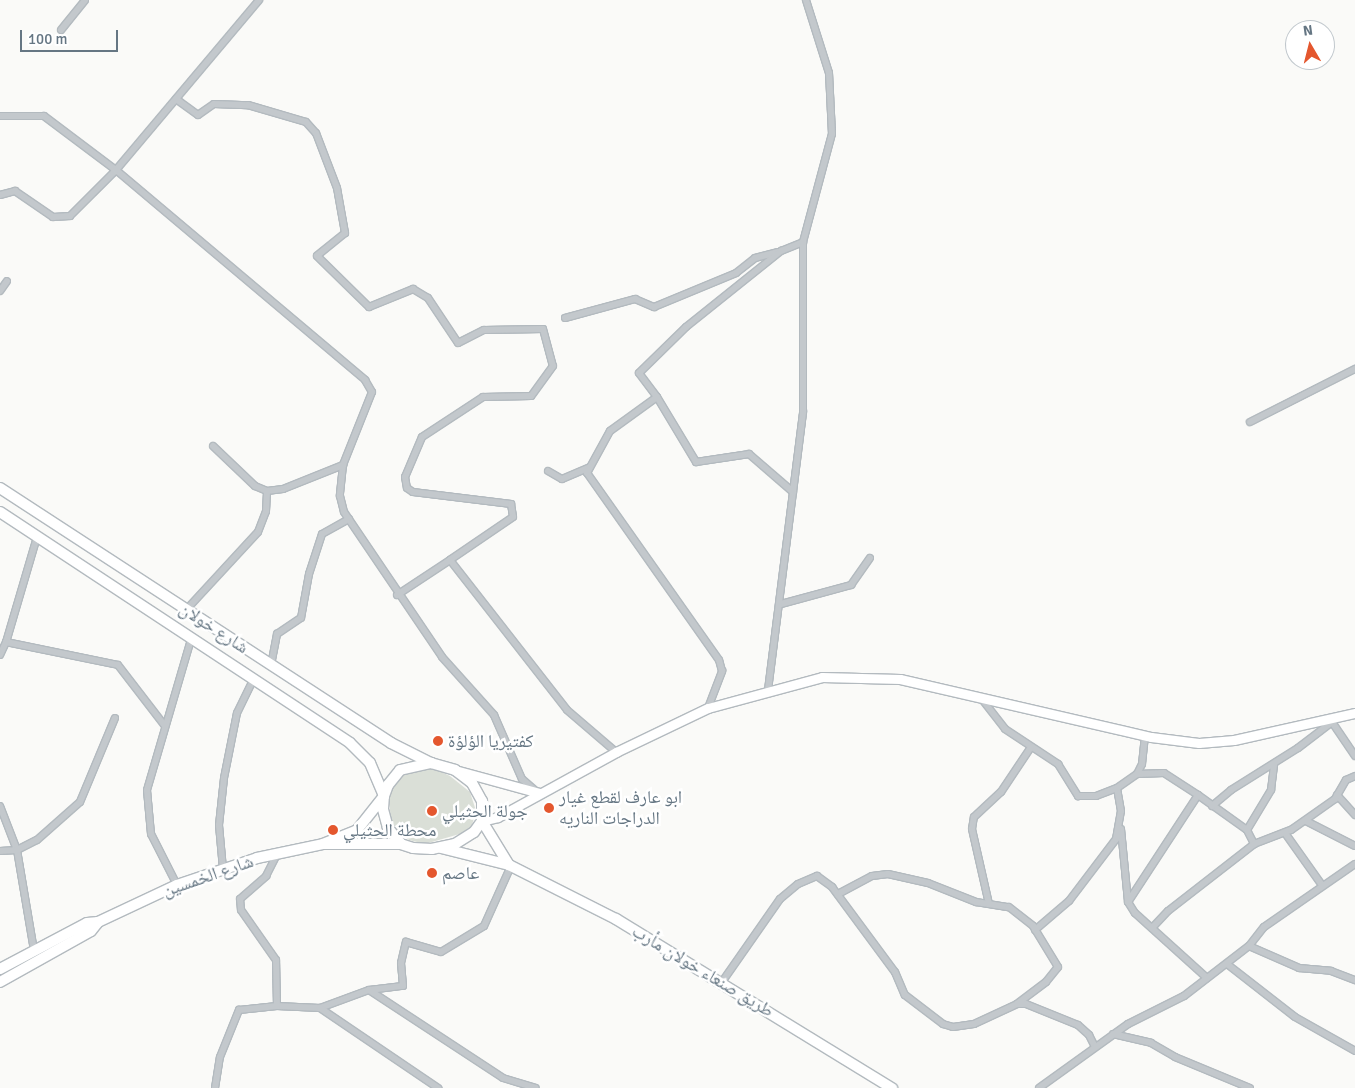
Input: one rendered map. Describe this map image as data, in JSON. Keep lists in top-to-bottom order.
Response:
{
  "streets": {
    "main road": ["شارع خولان", "شارع الخمسين", "طريق صنعاء خولان مأرب"]
  },
  "crossings": [
    ["شارع خولان", "شارع الخمسين"],
    ["شارع خولان", "طريق صنعاء خولان مأرب"],
    ["شارع الخمسين", "طريق صنعاء خولان مأرب"]
  ],
  "places": [
    "كفتيريا الؤلؤة",
    "ابو عارف لقطع غيار الدراجات الناريه",
    "جولة الحثيلي",
    "محطة الحثيلي",
    "عاصم"
  ],
  "scale_bar": "100 m",
  "north": "top"
}
